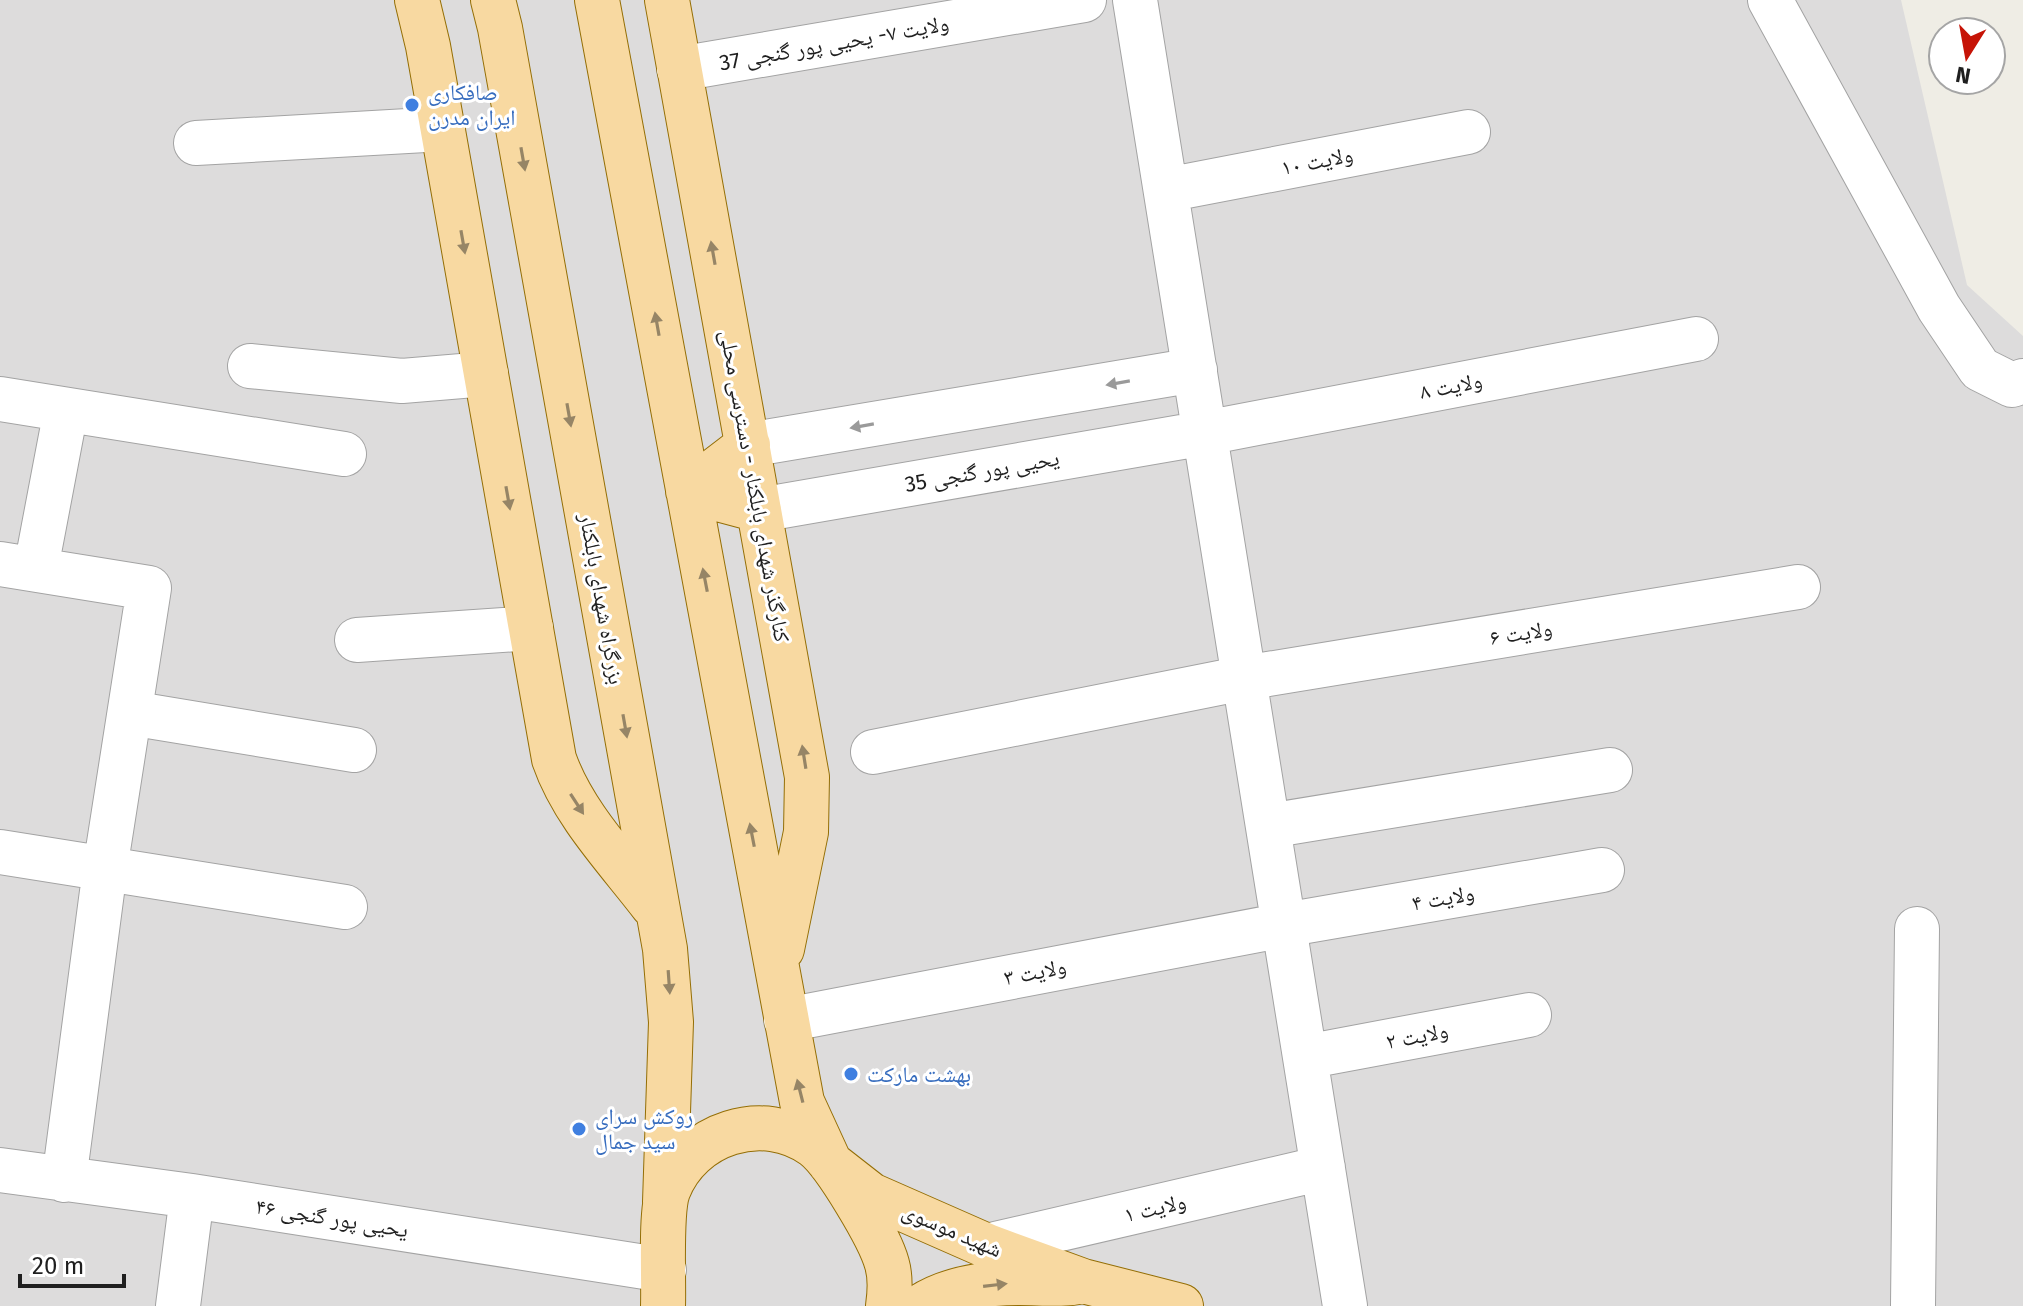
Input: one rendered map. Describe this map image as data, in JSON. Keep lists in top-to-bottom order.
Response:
{
  "streets": {
    "main road": ["کنارگذر شهدای بابلکنار - دسترسی محلی", "بزرگراه شهدای بابلکنار", "شهید موسوی"],
    "street": [
      "ولایت ۷- یحیی پور گنجی 37",
      "ولایت ۱۰",
      "ولایت ۸",
      "یحیی پور گنجی 35",
      "ولایت ۶",
      "ولایت ۴",
      "ولایت ۳",
      "ولایت ۲",
      "ولایت ۱",
      "یحیی پور گنجی ۴۶"
    ]
  },
  "crossings": [
    ["ولایت ۷- یحیی پور گنجی 37", "کنارگذر شهدای بابلکنار - دسترسی محلی"],
    ["ولایت ۸", "یحیی پور گنجی 35"],
    ["یحیی پور گنجی 35", "کنارگذر شهدای بابلکنار - دسترسی محلی"],
    ["بزرگراه شهدای بابلکنار", "یحیی پور گنجی ۴۶"],
    ["بزرگراه شهدای بابلکنار", "شهید موسوی"],
    ["ولایت ۴", "ولایت ۳"],
    ["ولایت ۱", "شهید موسوی"]
  ],
  "places": ["صافکاری ایران مدرن", "بهشت مارکت", "روکش سرای سید جمال"],
  "scale_bar": "20 m",
  "north": "bottom"
}
